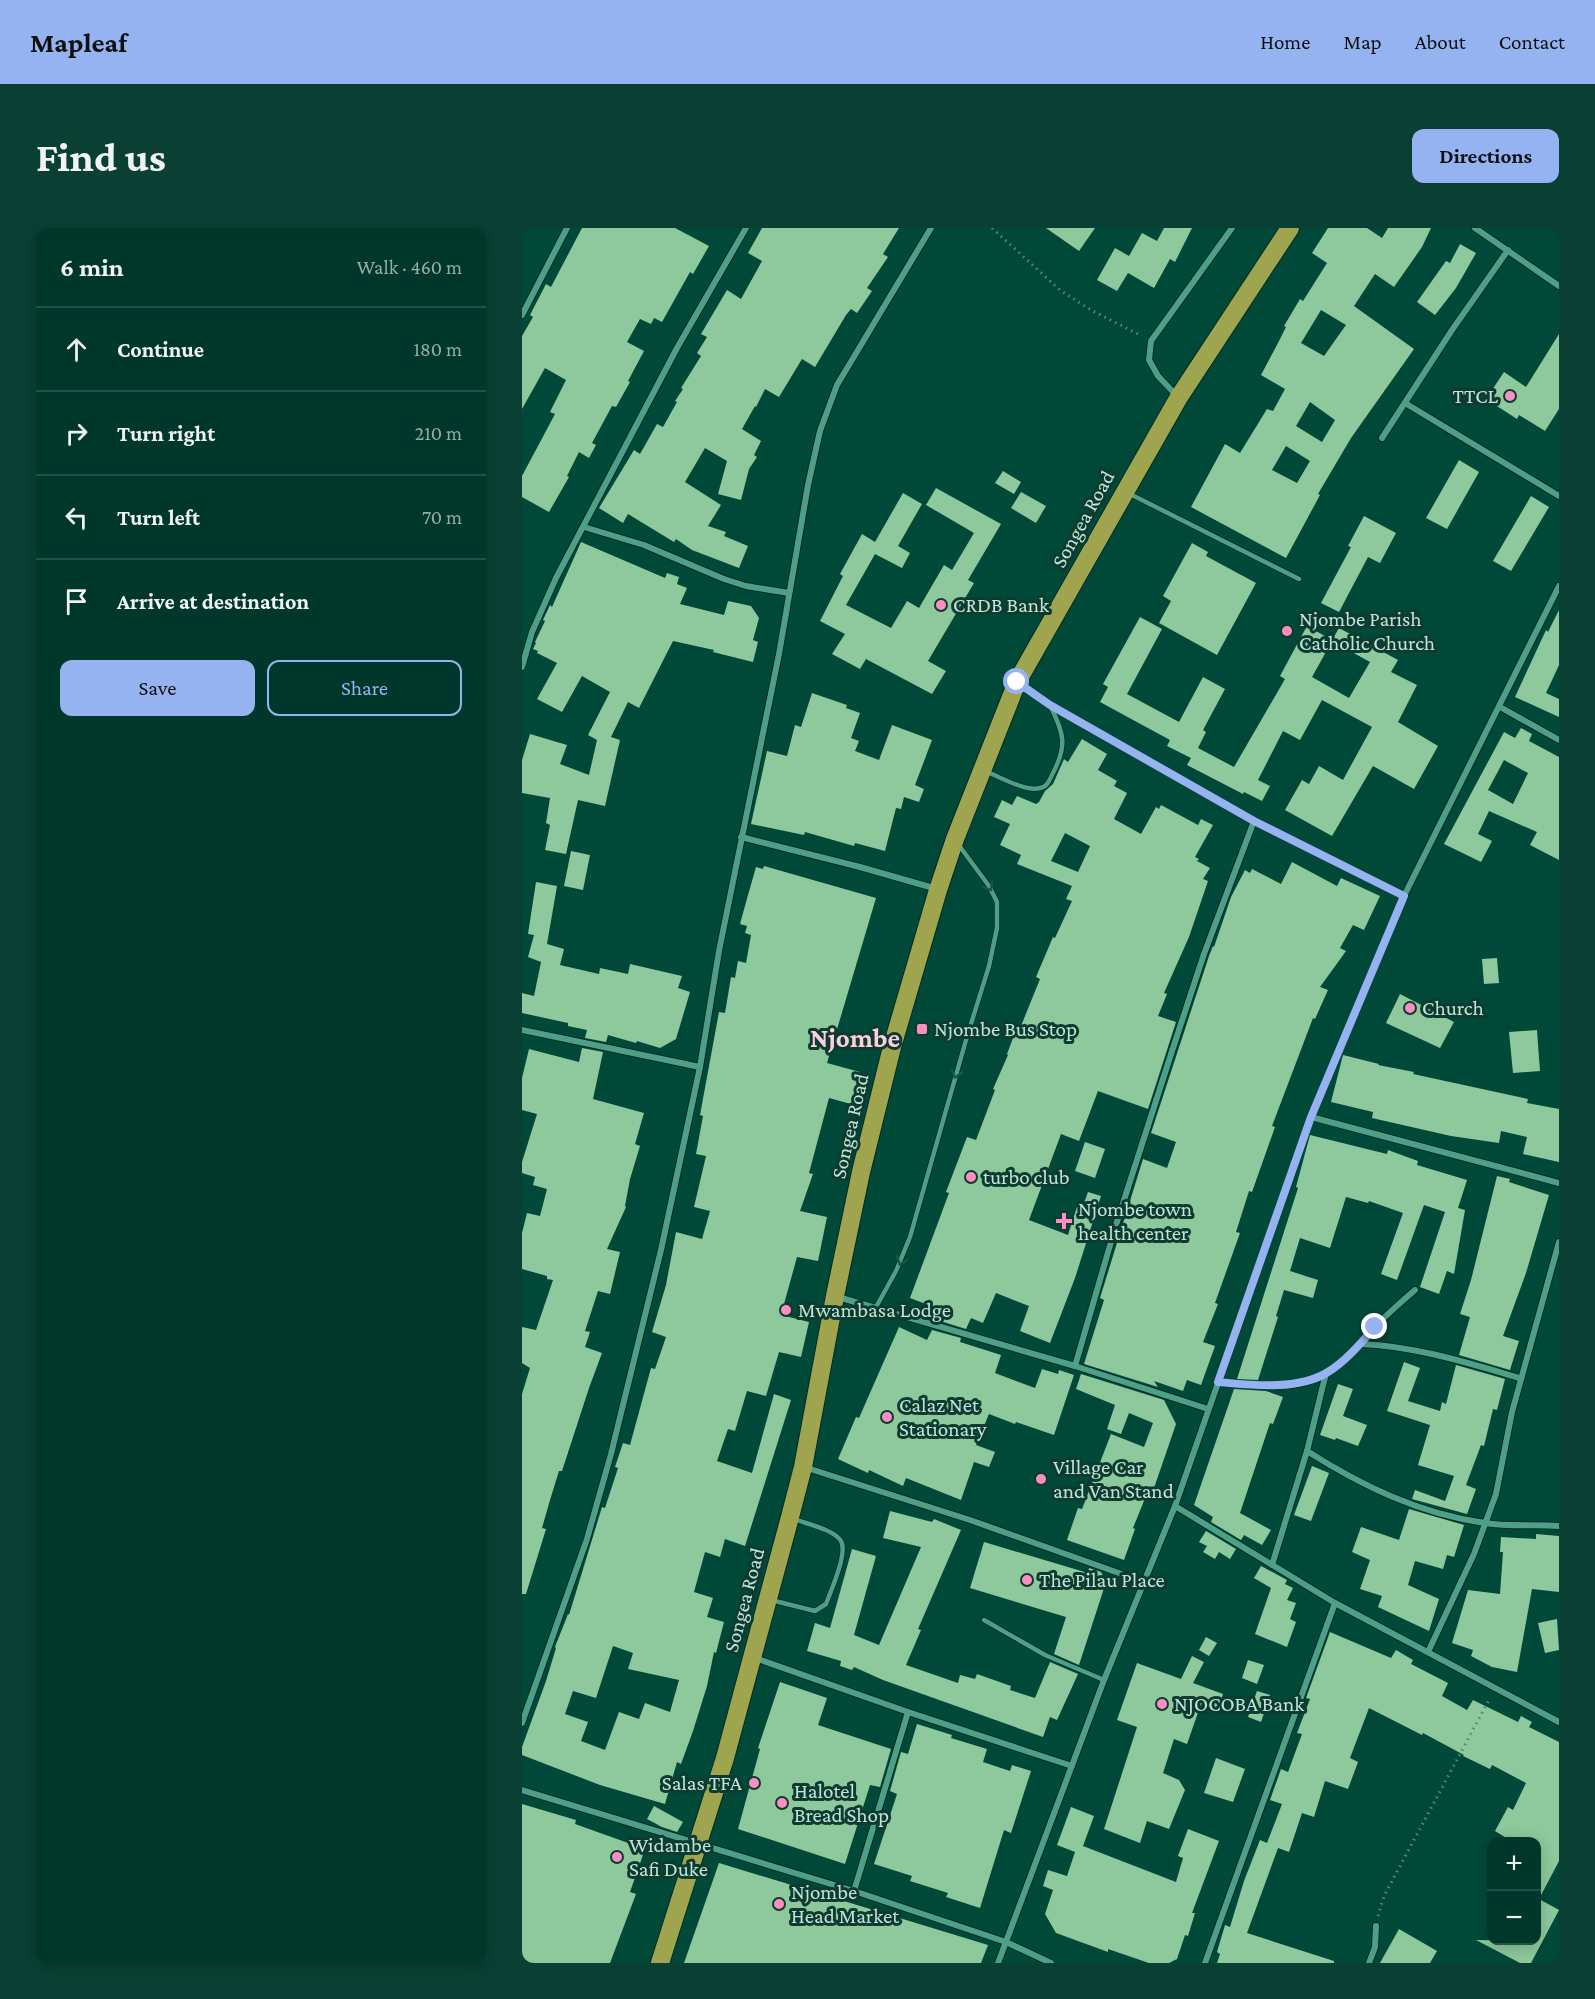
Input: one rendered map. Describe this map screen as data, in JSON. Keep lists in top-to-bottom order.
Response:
{
  "streets": {
    "highway": ["Songea Road"]
  },
  "districts": ["Njombe"],
  "places": {
    "other": [
      "TTCL",
      "CRDB Bank",
      "Njombe Parish Catholic Church",
      "Church",
      "turbo club",
      "Mwambasa Lodge",
      "Calaz Net Stationary",
      "Village Car and Van Stand",
      "The Pilau Place",
      "NJOCOBA Bank",
      "Salas TFA",
      "Halotel Bread Shop",
      "Widambe Safi Duke",
      "Njombe Head Market"
    ],
    "transit": ["Njombe Bus Stop"],
    "health": ["Njombe town health center"]
  },
  "page": {
    "header": "Mapleaf",
    "nav": [
      "Home",
      "Map",
      "About",
      "Contact"
    ],
    "buttons": [
      "Directions",
      ["Save", "Share"]
    ],
    "title": "Find us",
    "heading": ["6 min", "Walk · 460 m"],
    "list": [
      ["Continue", "180 m"],
      ["Turn right", "210 m"],
      ["Turn left", "70 m"],
      "Arrive at destination"
    ],
    "map_buttons": ["+", "−"]
  }
}
